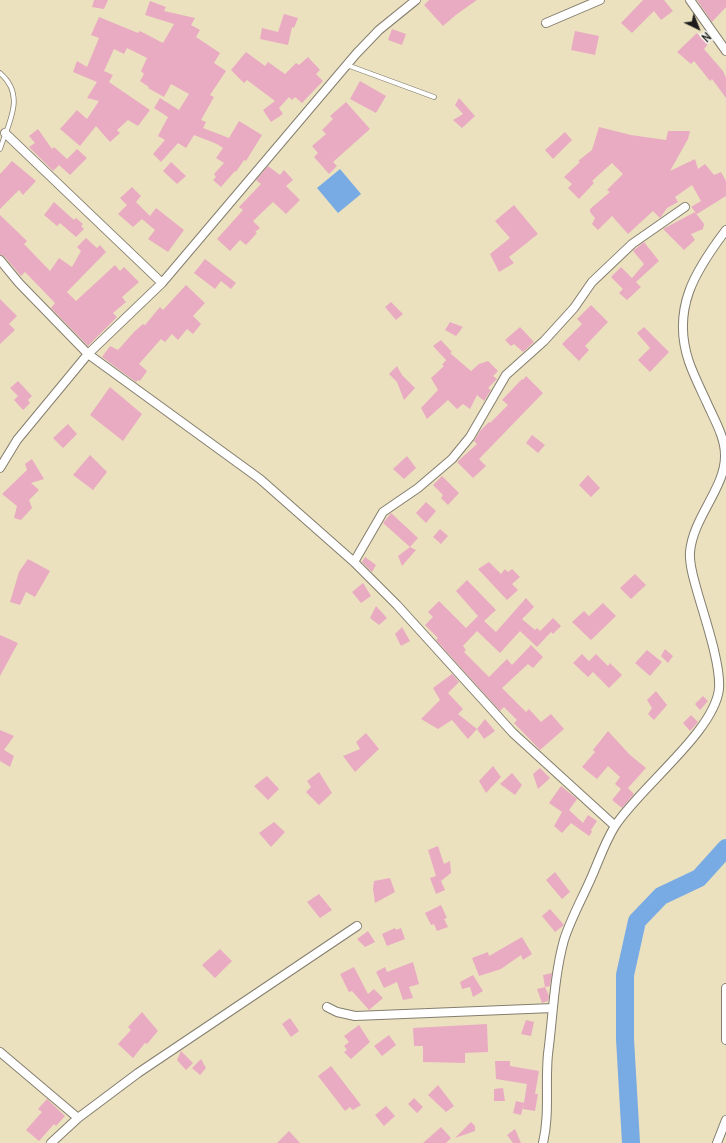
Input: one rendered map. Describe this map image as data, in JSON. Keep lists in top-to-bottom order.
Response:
{
  "north": "bottom right"
}
